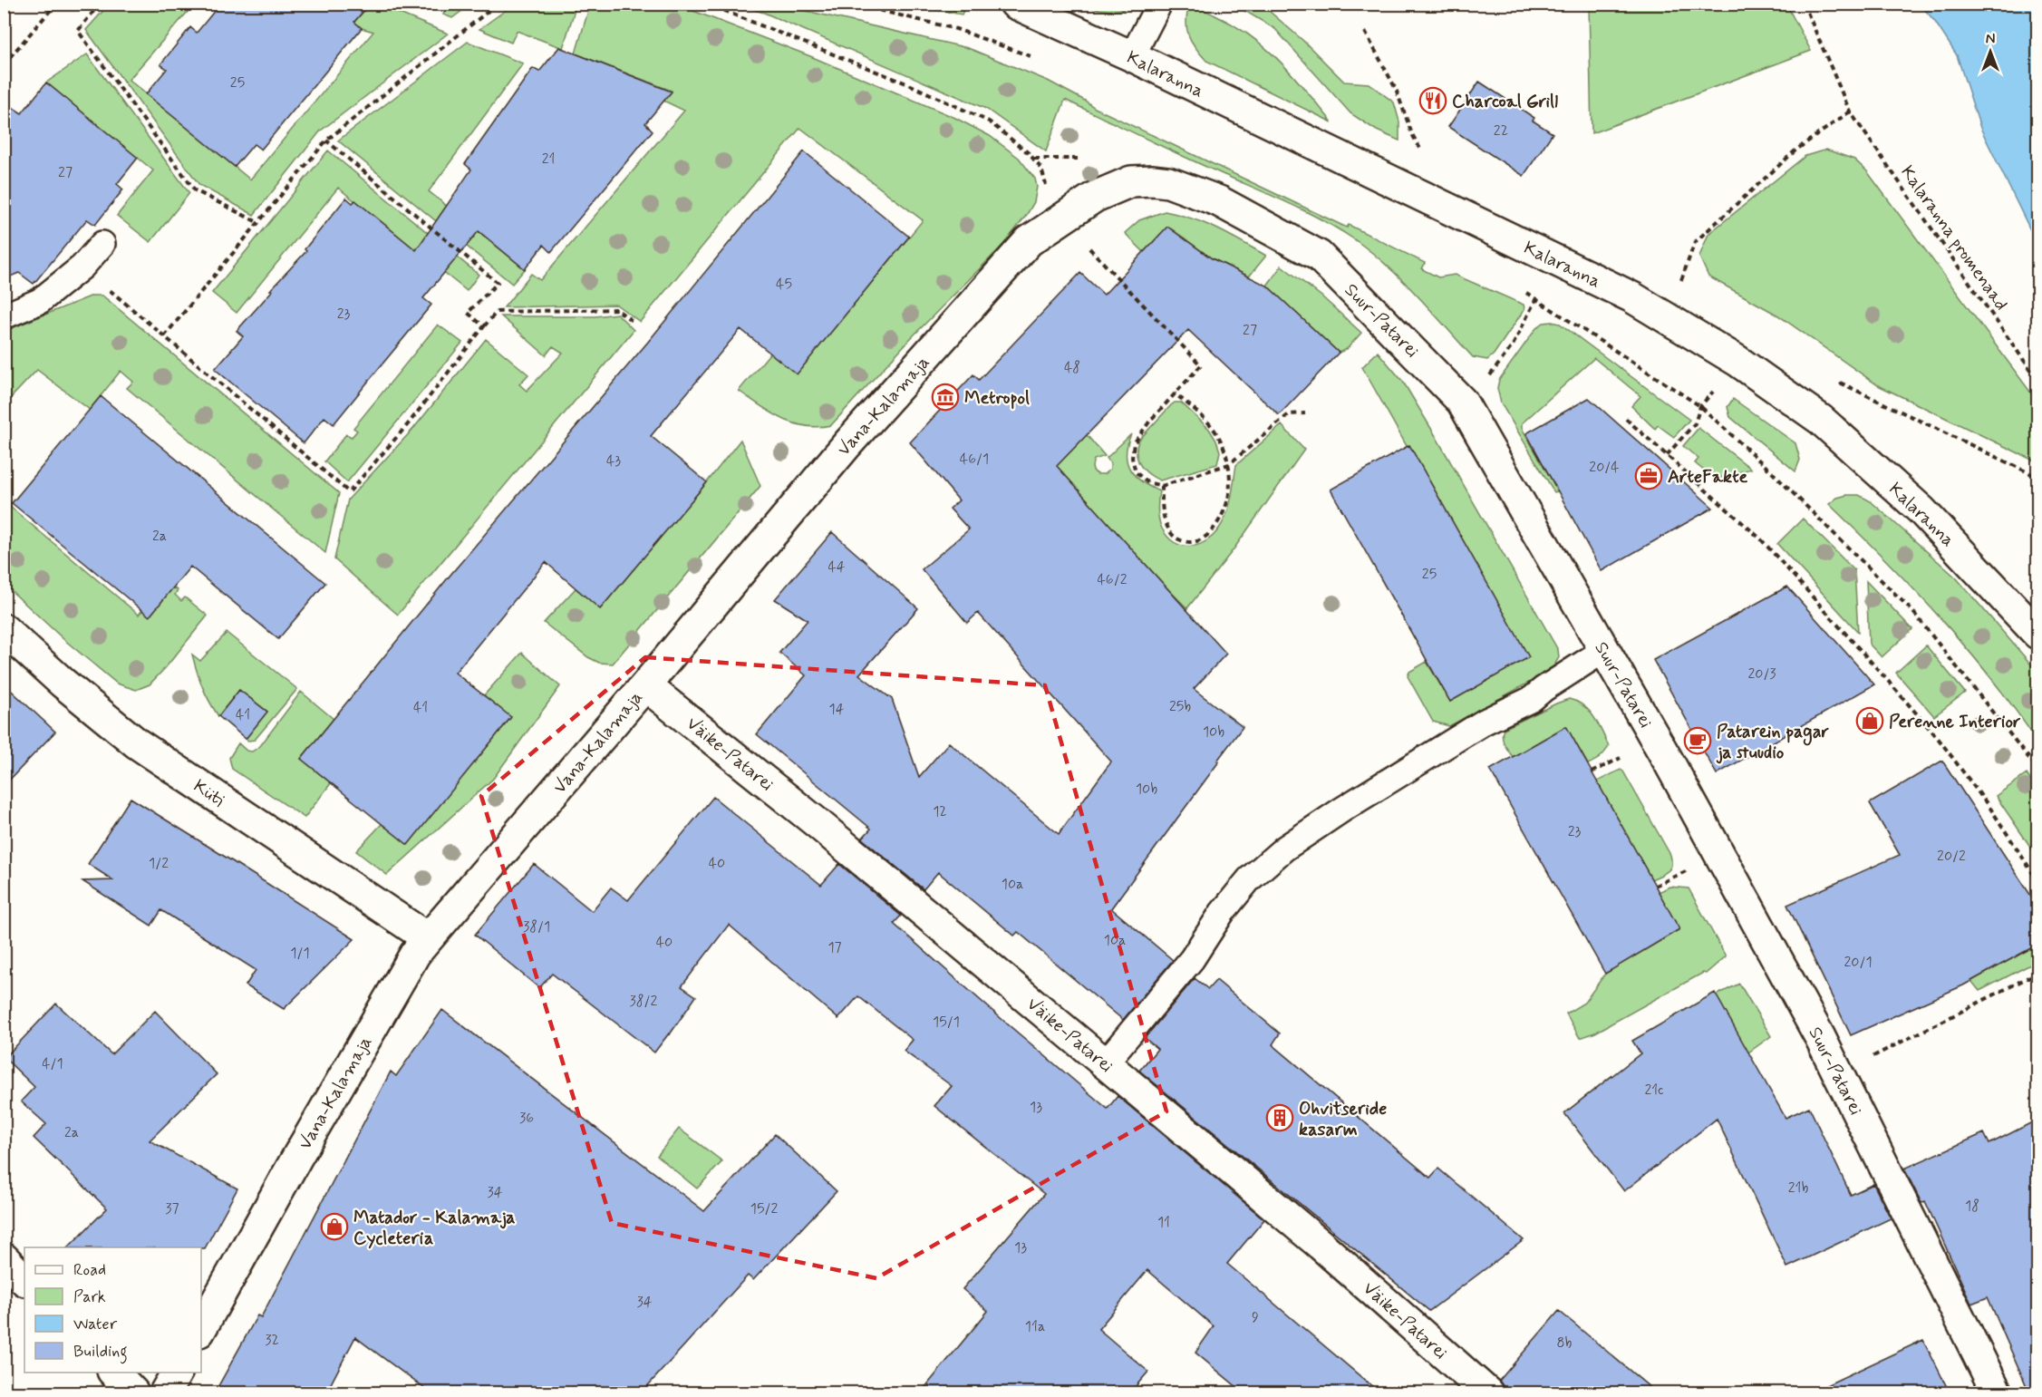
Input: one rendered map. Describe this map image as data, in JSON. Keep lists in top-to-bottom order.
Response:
{
  "streets": {
    "street": [
      "Kalaranna",
      "Suur-Patarei",
      "Vana-Kalamaja",
      "Väike-Patarei",
      "Küti"
    ],
    "path": ["Kalaranna promenaad"]
  },
  "crossings": [
    ["Suur-Patarei", "Vana-Kalamaja"],
    ["Vana-Kalamaja", "Väike-Patarei"],
    ["Vana-Kalamaja", "Küti"]
  ],
  "places": {
    "restaurant": ["Charcoal Grill"],
    "museum": ["Metropol"],
    "office": ["ArteFakte"],
    "shop": ["Perenne Interior", "Matador - Kalamaja Cycleteria"],
    "cafe": ["Patarein pagar ja stuudio"],
    "building": ["Ohvitseride kasarm"]
  },
  "house_numbers": [
    "25",
    "22",
    "21",
    "27",
    "45",
    "23",
    "27",
    "48",
    "46/1",
    "43",
    "20/4",
    "2a",
    "44",
    "25",
    "46/2",
    "20/3",
    "25b",
    "41",
    "14",
    "41",
    "10b",
    "10b",
    "12",
    "23",
    "20/2",
    "1/2",
    "40",
    "10a",
    "38/1",
    "10a",
    "40",
    "17",
    "1/1",
    "20/1",
    "38/2",
    "15/1",
    "4/1",
    "21c",
    "13",
    "36",
    "2a",
    "21b",
    "34",
    "18",
    "37",
    "15/2",
    "11",
    "13",
    "34",
    "9",
    "11a",
    "32",
    "8b"
  ],
  "legend": [
    "Road",
    "Park",
    "Water",
    "Building"
  ],
  "north": "top"
}
